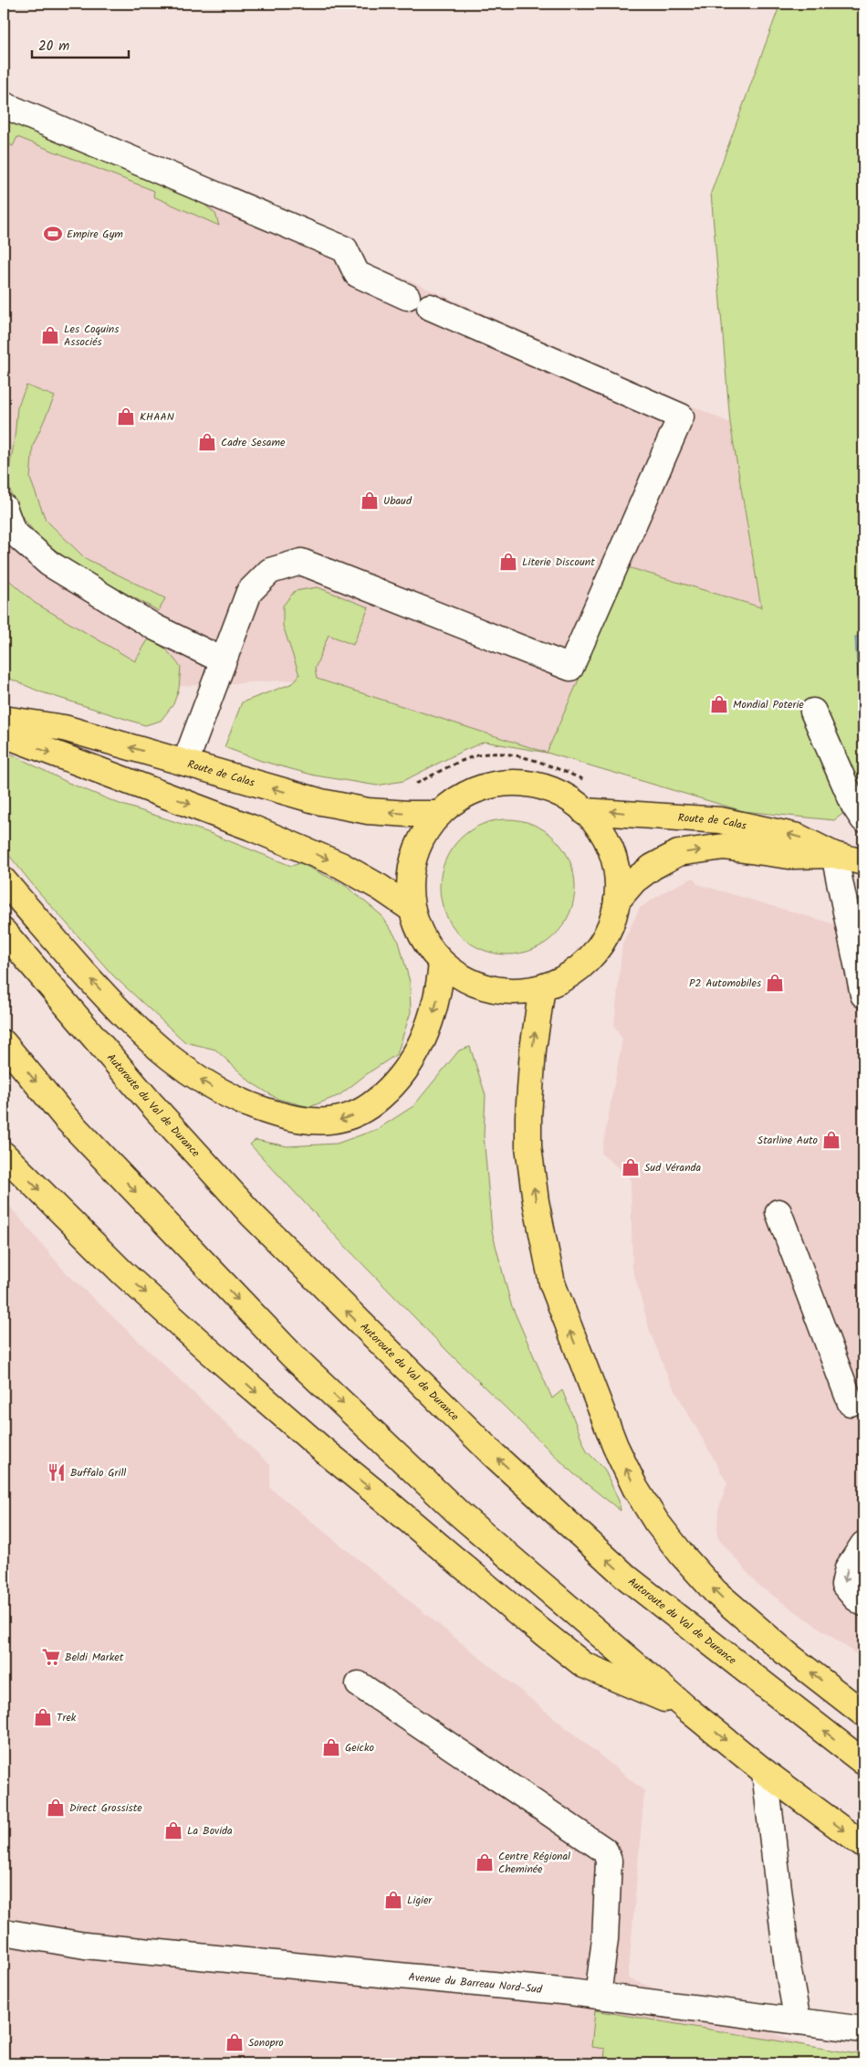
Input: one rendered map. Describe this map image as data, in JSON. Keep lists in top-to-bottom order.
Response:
{
  "streets": {
    "main road": ["Route de Calas", "Autoroute du Val de Durance"],
    "street": ["Avenue du Barreau Nord-Sud"]
  },
  "places": {
    "sports": ["Empire Gym"],
    "shop": [
      "Les Coquins Associés",
      "KHAAN",
      "Cadre Sesame",
      "Ubaud",
      "Literie Discount",
      "Mondial Poterie",
      "P2 Automobiles",
      "Starline Auto",
      "Sud Véranda",
      "Trek",
      "Geicko",
      "Direct Grossiste",
      "La Bovida",
      "Centre Régional Cheminée",
      "Ligier",
      "Sonopro"
    ],
    "restaurant": ["Buffalo Grill"],
    "supermarket": ["Beldi Market"]
  },
  "scale_bar": "20 m"
}
